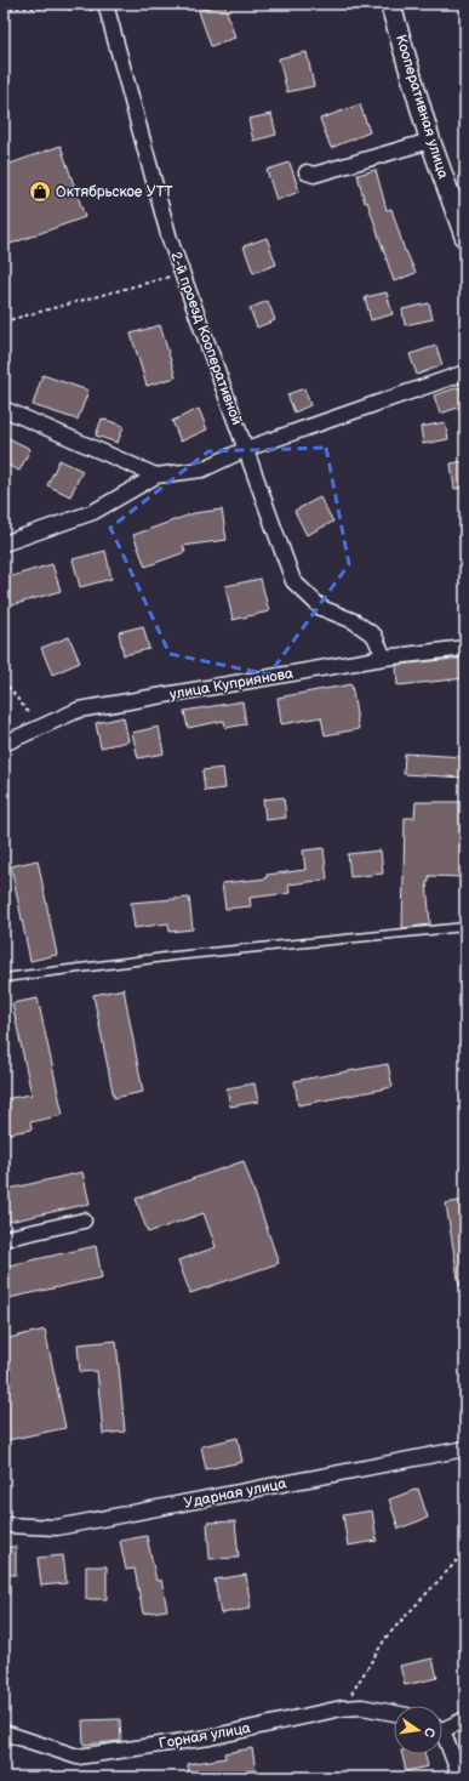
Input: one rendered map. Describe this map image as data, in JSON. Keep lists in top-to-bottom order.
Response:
{
  "streets": {
    "main road": ["Кооперативная улица"],
    "street": [
      "2-й проезд Кооперативной",
      "улица Куприянова",
      "Ударная улица",
      "Горная улица"
    ]
  },
  "crossings": [
    ["2-й проезд Кооперативной", "улица Куприянова"]
  ],
  "places": {
    "shop": ["Октябрьское УТТ"]
  },
  "north": "right"
}
